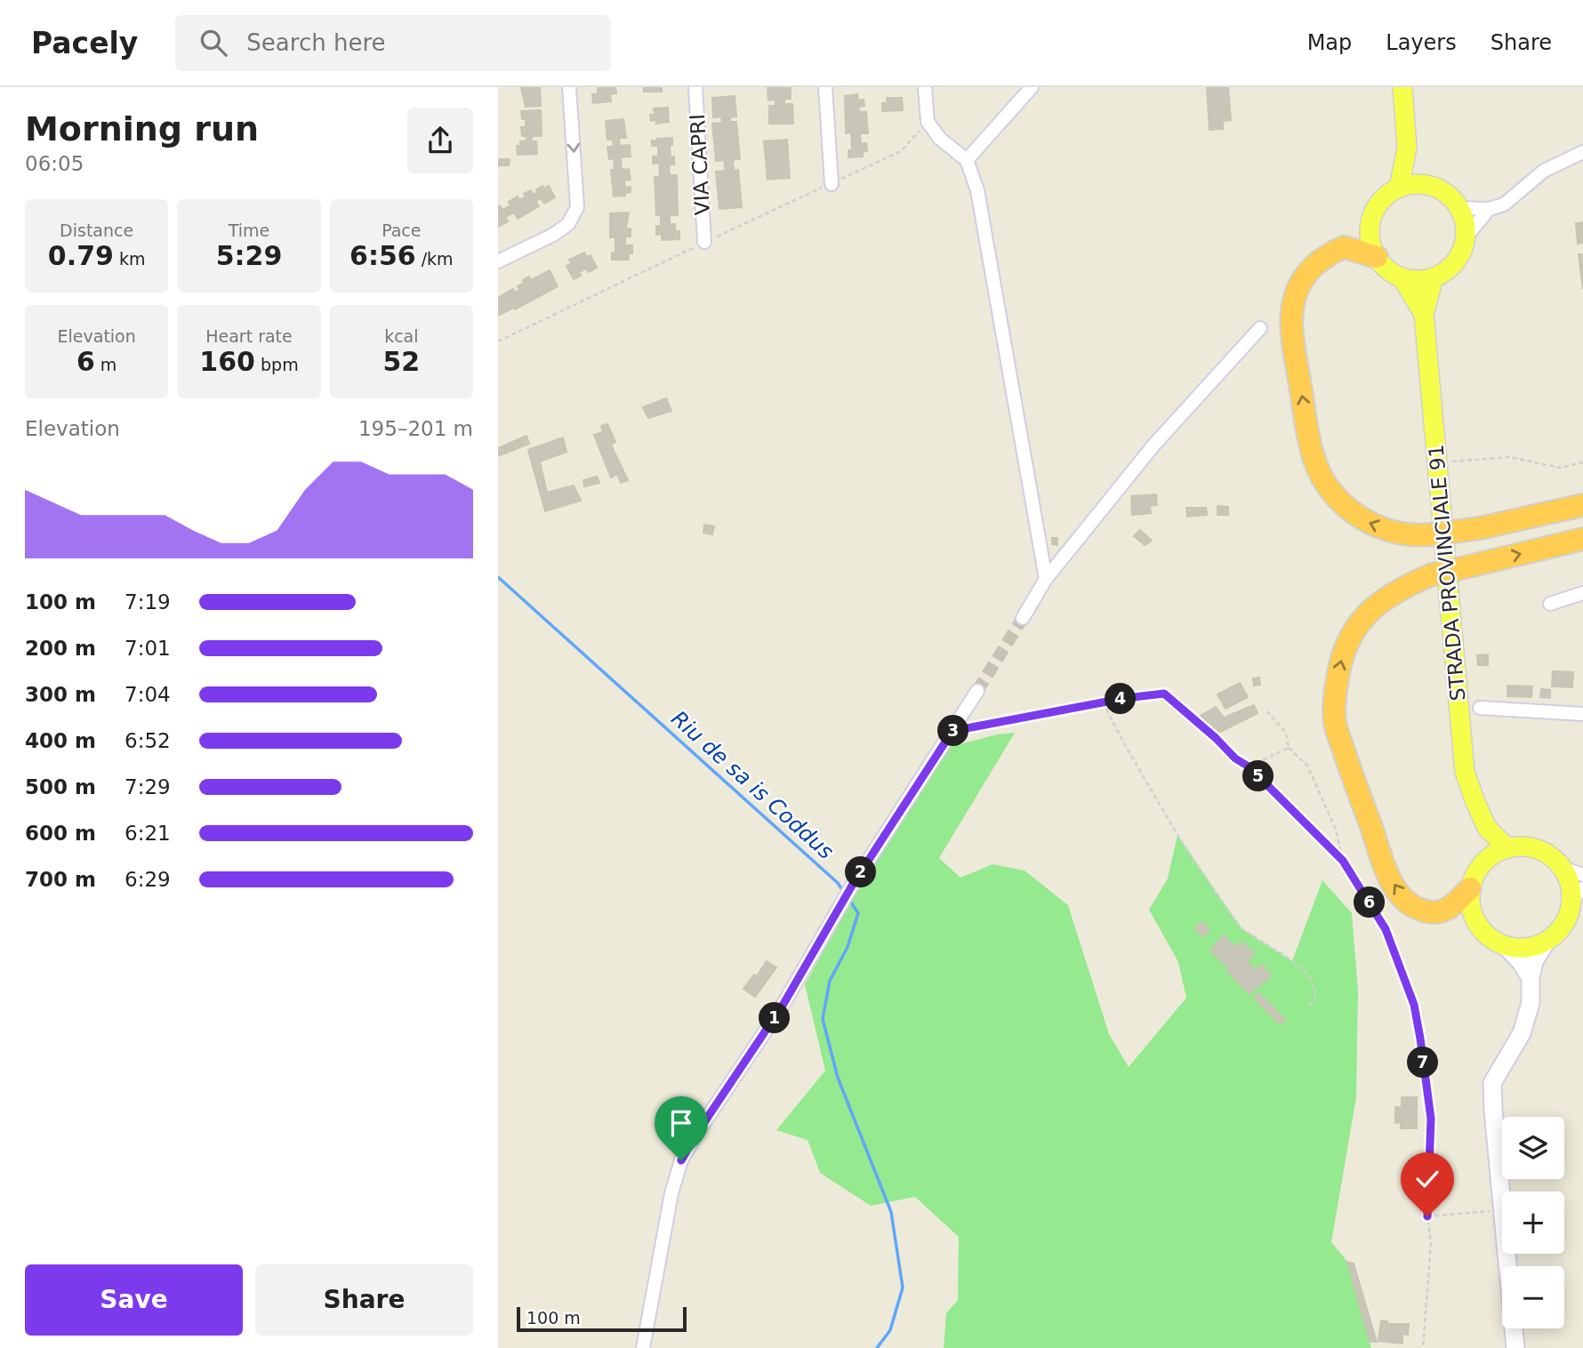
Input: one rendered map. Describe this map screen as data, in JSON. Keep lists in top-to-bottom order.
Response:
{
  "streets": {
    "main road": ["STRADA PROVINCIALE 91"],
    "street": ["VIA CAPRI"]
  },
  "water": ["Riu de sa is Coddus"],
  "scale_bar": "100 m",
  "page": {
    "header": "Pacely",
    "search": "Search here",
    "nav": ["Map", "Layers", "Share"],
    "heading": ["Morning run", "06:05"],
    "stats": [
      ["Distance", "0.79 km"],
      ["Time", "5:29"],
      ["Pace", "6:56 /km"],
      ["Elevation", "6 m"],
      ["Heart rate", "160 bpm"],
      ["kcal", "52"]
    ],
    "chart": ["Elevation", "195–201 m"],
    "list": [
      {
        "name": "100 m",
        "note": "7:19"
      },
      {
        "name": "200 m",
        "note": "7:01"
      },
      {
        "name": "300 m",
        "note": "7:04"
      },
      {
        "name": "400 m",
        "note": "6:52"
      },
      {
        "name": "500 m",
        "note": "7:29"
      },
      {
        "name": "600 m",
        "note": "6:21"
      },
      {
        "name": "700 m",
        "note": "6:29"
      }
    ],
    "pins": [
      "4",
      "3",
      "5",
      "2",
      "6",
      "1",
      "7"
    ],
    "map_buttons": ["+", "−"],
    "buttons": ["Save", "Share"],
    "scale": "100 m"
  }
}
